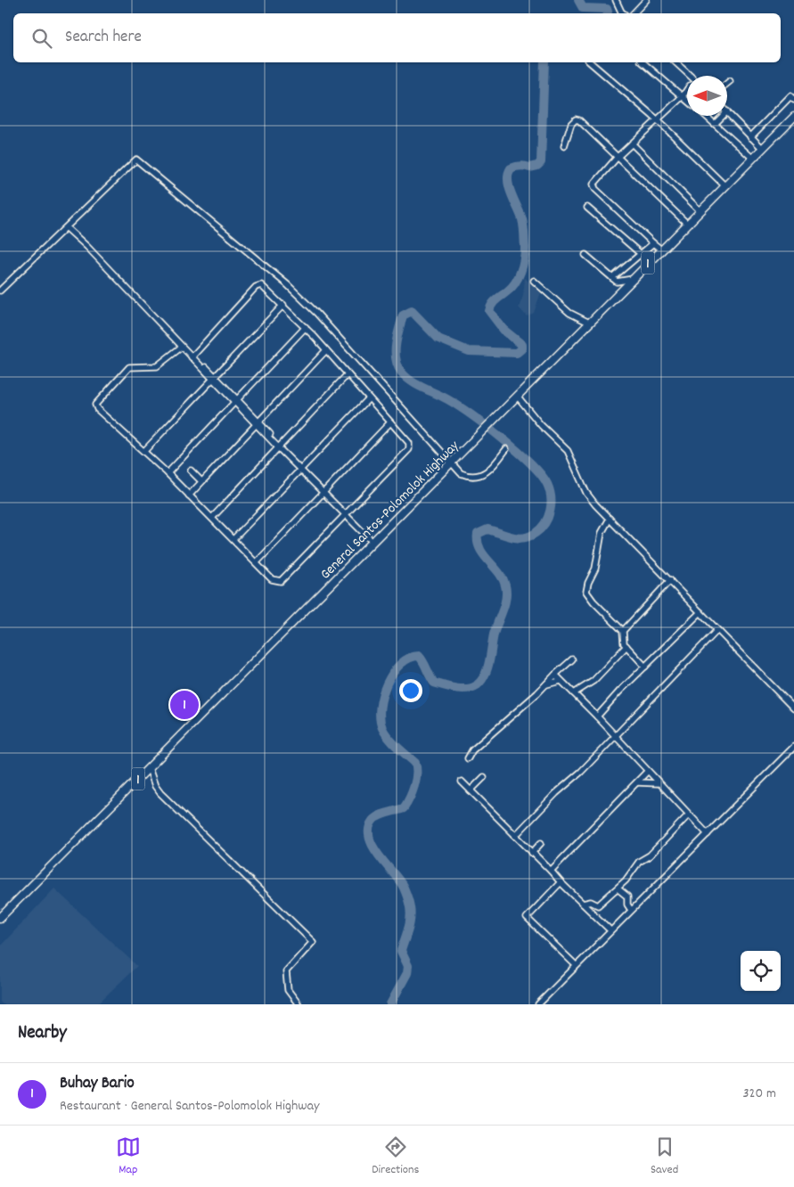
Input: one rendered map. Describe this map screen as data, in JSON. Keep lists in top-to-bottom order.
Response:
{
  "streets": {
    "highway": ["1", "General Santos-Polomolok Highway"]
  },
  "north": "left",
  "page": {
    "search": "Search here",
    "pins": "1",
    "heading": "Nearby",
    "list": [
      {
        "mark": "1",
        "name": "Buhay Bario",
        "note": "Restaurant · General Santos-Polomolok Highway",
        "value": "320 m"
      }
    ],
    "nav": ["Map", "Directions", "Saved"]
  }
}
